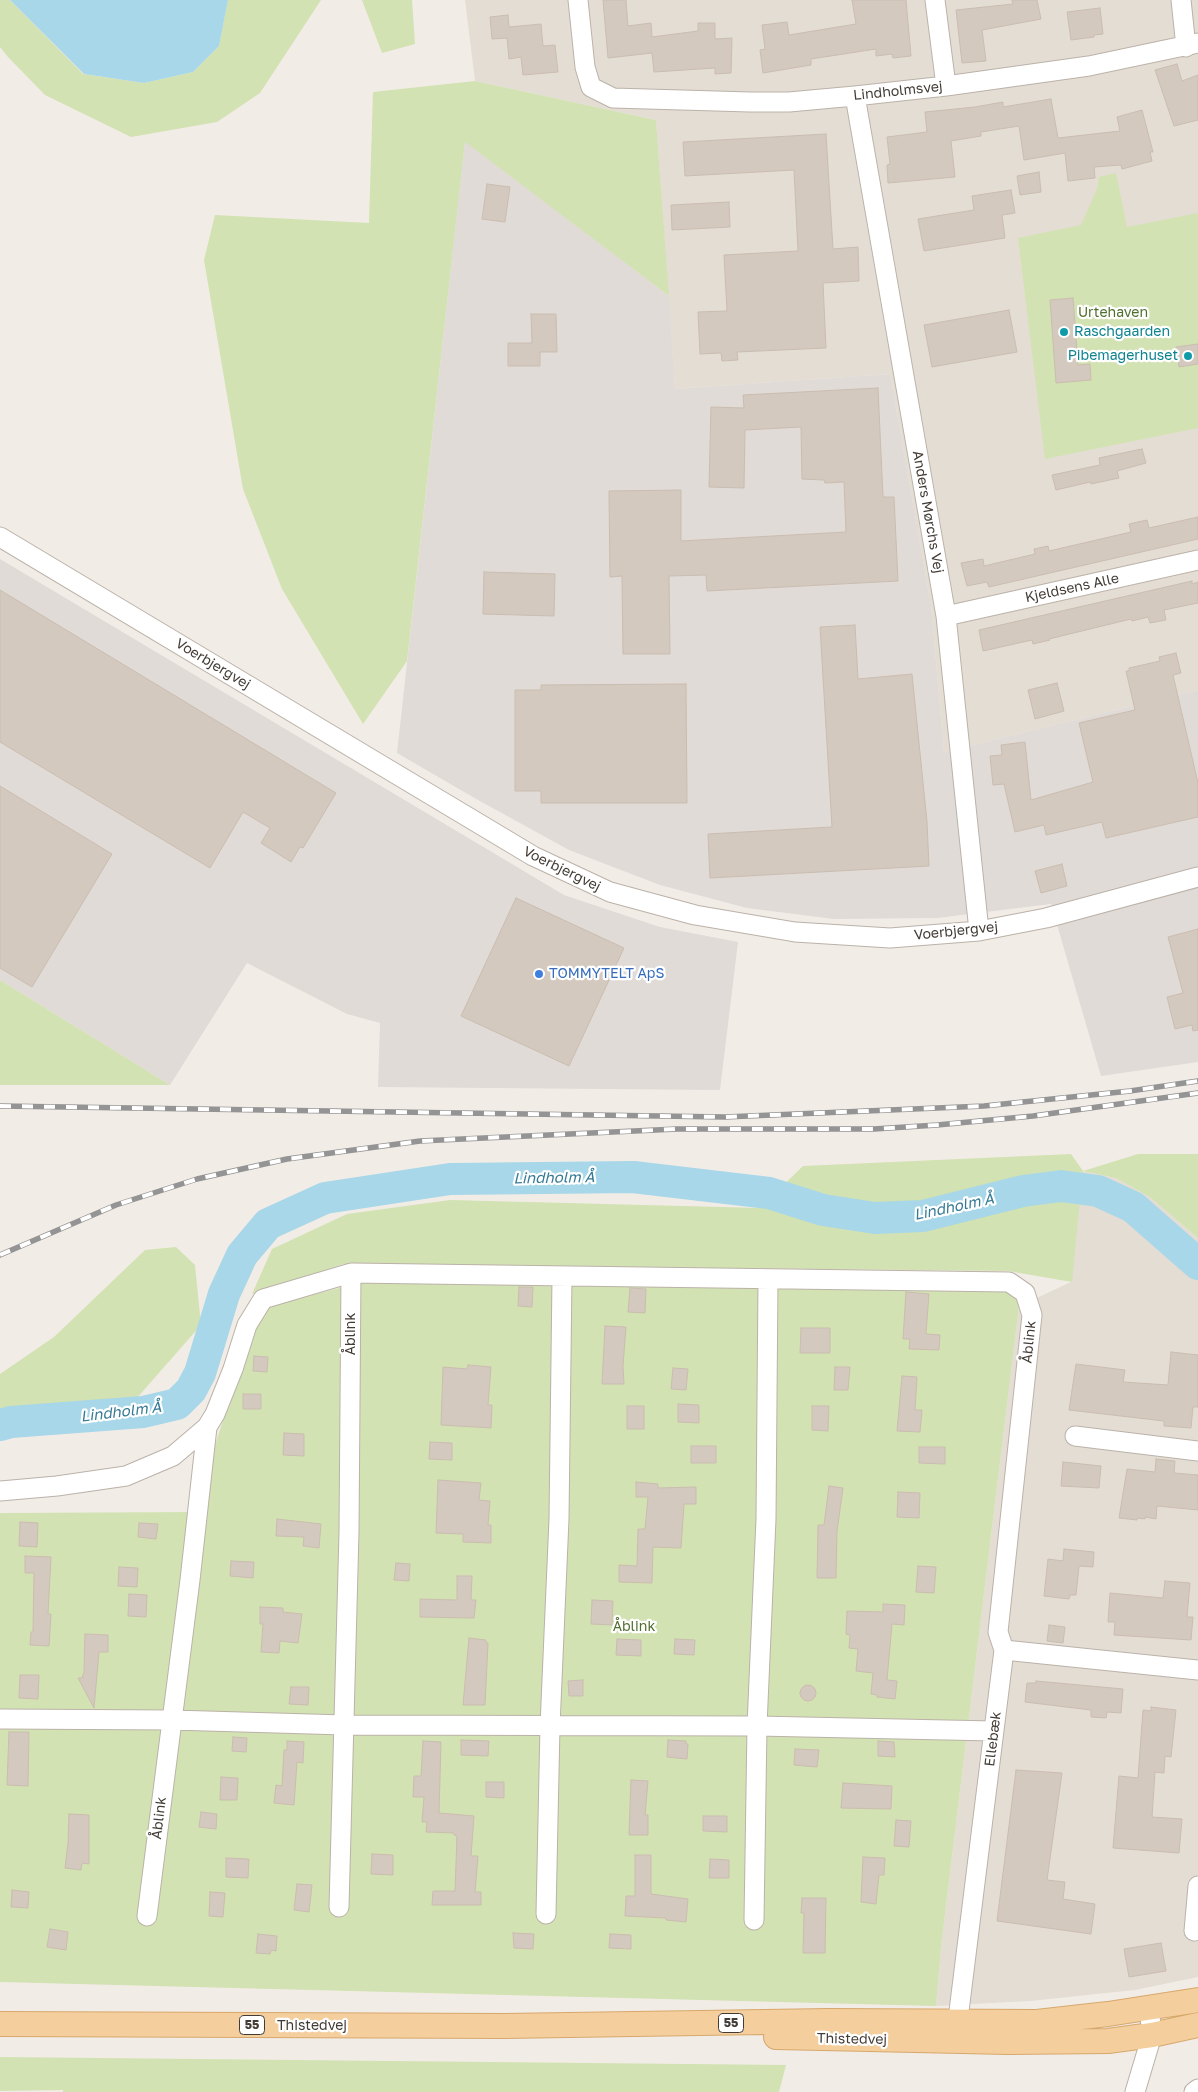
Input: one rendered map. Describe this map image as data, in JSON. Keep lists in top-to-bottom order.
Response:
{
  "streets": {
    "main road": ["55", "Thistedvej"],
    "street": [
      "Lindholmsvej",
      "Anders Mørchs Vej",
      "Kjeldsens Alle",
      "Voerbjergvej",
      "Åblink",
      "Ellebæk"
    ]
  },
  "crossings": [
    ["Lindholmsvej", "Anders Mørchs Vej"],
    ["Anders Mørchs Vej", "Kjeldsens Alle"],
    ["Anders Mørchs Vej", "Voerbjergvej"],
    ["Åblink", "Ellebæk"],
    ["Ellebæk", "Thistedvej"]
  ],
  "water": ["Lindholm Å"],
  "parks": ["Urtehaven", "Åblink"],
  "places": ["Raschgaarden", "Pibemagerhuset", "TOMMYTELT ApS"]
}
